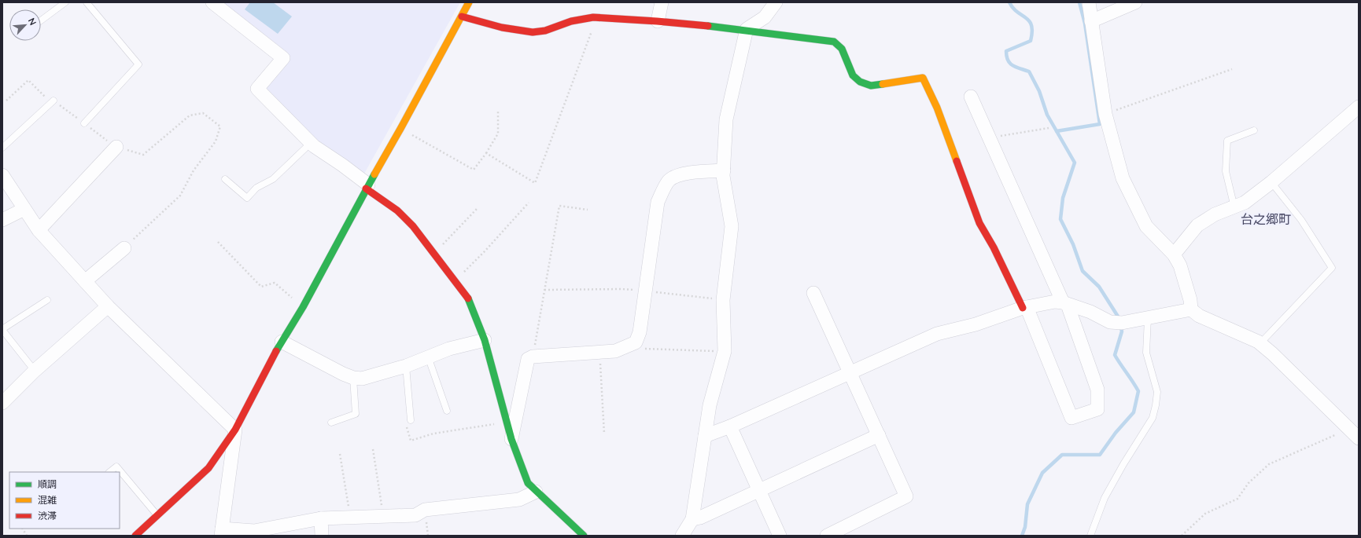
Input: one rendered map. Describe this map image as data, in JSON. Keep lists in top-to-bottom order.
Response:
{
  "districts": ["台之郷町"],
  "legend": ["順調", "混雑", "渋滞"],
  "north": "top right"
}
